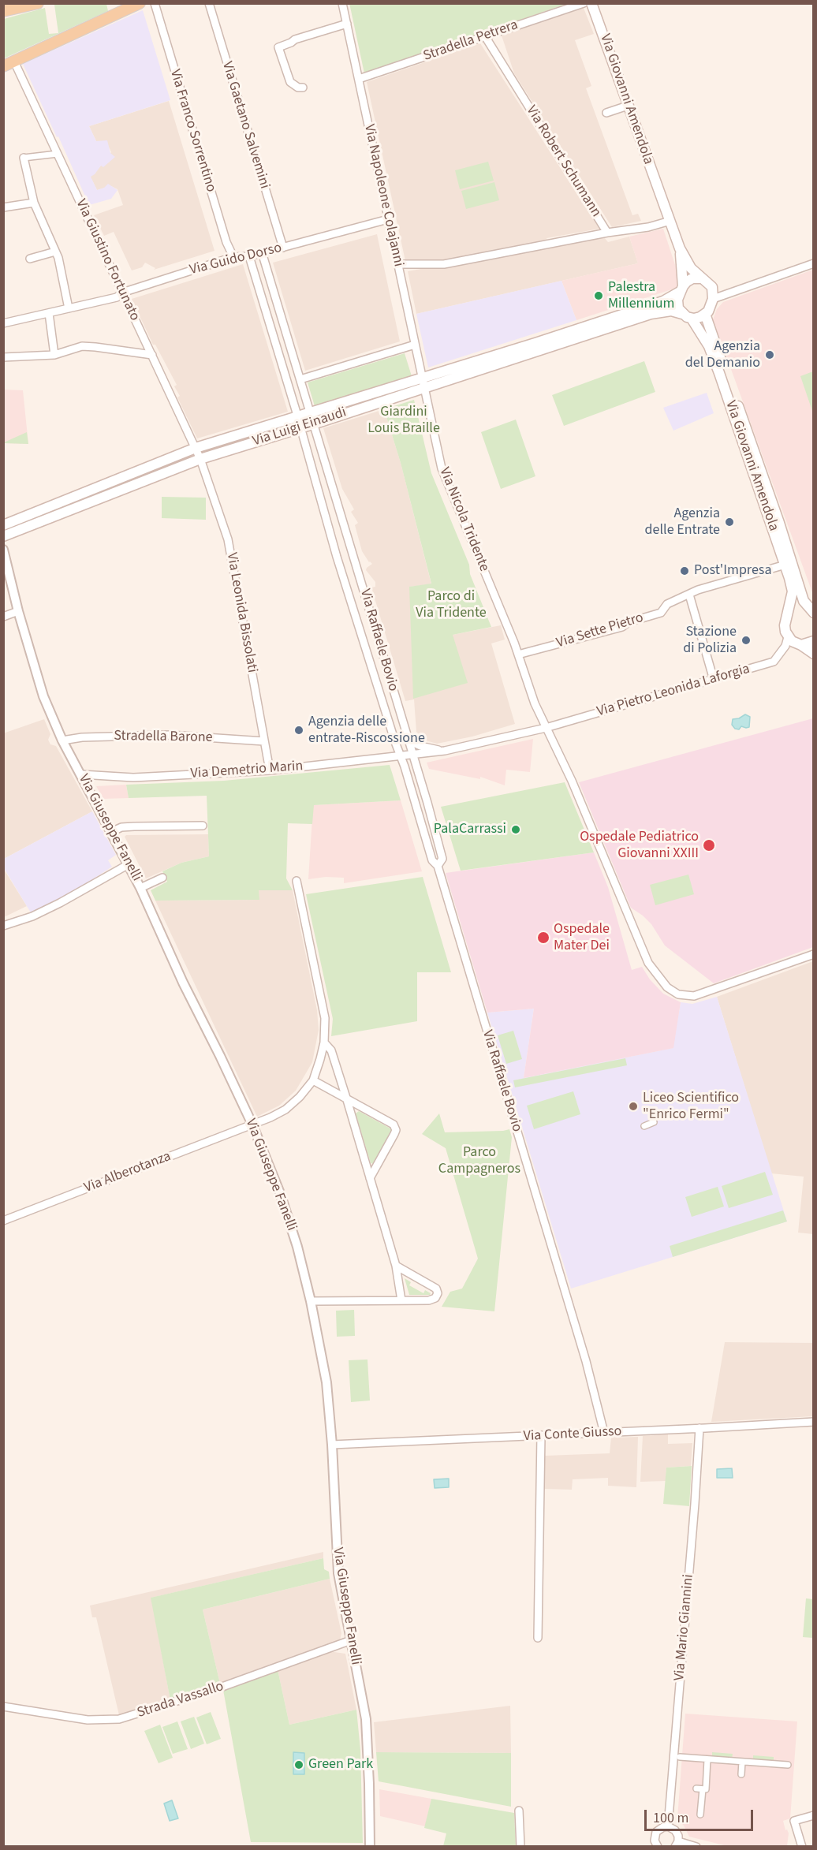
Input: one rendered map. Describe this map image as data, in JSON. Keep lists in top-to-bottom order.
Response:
{
  "streets": {
    "main road": ["Via Giovanni Amendola", "Via Luigi Einaudi"],
    "street": [
      "Stradella Petrera",
      "Via Gaetano Salvemini",
      "Via Franco Sorrentino",
      "Via Robert Schumann",
      "Via Napoleone Colajanni",
      "Via Guido Dorso",
      "Via Giustino Fortunato",
      "Via Nicola Tridente",
      "Via Leonida Bissolati",
      "Via Sette Pietro",
      "Via Raffaele Bovio",
      "Via Pietro Leonida Laforgia",
      "Stradella Barone",
      "Via Demetrio Marin",
      "Via Giuseppe Fanelli",
      "Via Alberotanza",
      "Via Conte Giusso",
      "Via Mario Giannini",
      "Strada Vassallo"
    ]
  },
  "crossings": [
    ["Stradella Petrera", "Via Robert Schumann"],
    ["Stradella Petrera", "Via Napoleone Colajanni"],
    ["Via Giovanni Amendola", "Via Robert Schumann"],
    ["Via Giovanni Amendola", "Via Luigi Einaudi"],
    ["Via Giovanni Amendola", "Via Sette Pietro"],
    ["Via Giovanni Amendola", "Via Pietro Leonida Laforgia"],
    ["Via Gaetano Salvemini", "Via Guido Dorso"],
    ["Via Franco Sorrentino", "Via Guido Dorso"],
    ["Via Napoleone Colajanni", "Via Guido Dorso"],
    ["Via Napoleone Colajanni", "Via Luigi Einaudi"],
    ["Via Napoleone Colajanni", "Via Nicola Tridente"],
    ["Via Guido Dorso", "Via Giustino Fortunato"],
    ["Via Giustino Fortunato", "Via Luigi Einaudi"],
    ["Via Giustino Fortunato", "Via Leonida Bissolati"],
    ["Via Luigi Einaudi", "Via Nicola Tridente"],
    ["Via Luigi Einaudi", "Via Leonida Bissolati"],
    ["Via Luigi Einaudi", "Via Raffaele Bovio"],
    ["Via Nicola Tridente", "Via Sette Pietro"],
    ["Via Nicola Tridente", "Via Pietro Leonida Laforgia"],
    ["Via Leonida Bissolati", "Stradella Barone"],
    ["Via Leonida Bissolati", "Via Demetrio Marin"],
    ["Via Raffaele Bovio", "Via Demetrio Marin"],
    ["Via Raffaele Bovio", "Via Conte Giusso"],
    ["Via Pietro Leonida Laforgia", "Via Demetrio Marin"],
    ["Stradella Barone", "Via Giuseppe Fanelli"],
    ["Via Demetrio Marin", "Via Giuseppe Fanelli"],
    ["Via Giuseppe Fanelli", "Via Alberotanza"],
    ["Via Giuseppe Fanelli", "Via Conte Giusso"],
    ["Via Giuseppe Fanelli", "Strada Vassallo"],
    ["Via Conte Giusso", "Via Mario Giannini"]
  ],
  "parks": ["Giardini Louis Braille", "Parco di Via Tridente", "Parco Campagneros"],
  "places": [
    "Palestra Millennium",
    "Agenzia del Demanio",
    "Agenzia delle Entrate",
    "Post'Impresa",
    "Stazione di Polizia",
    "Agenzia delle entrate-Riscossione",
    "PalaCarrassi",
    "Ospedale Pediatrico Giovanni XXIII",
    "Ospedale Mater Dei",
    "Liceo Scientifico \"Enrico Fermi\"",
    "Green Park"
  ],
  "scale_bar": "100 m"
}
